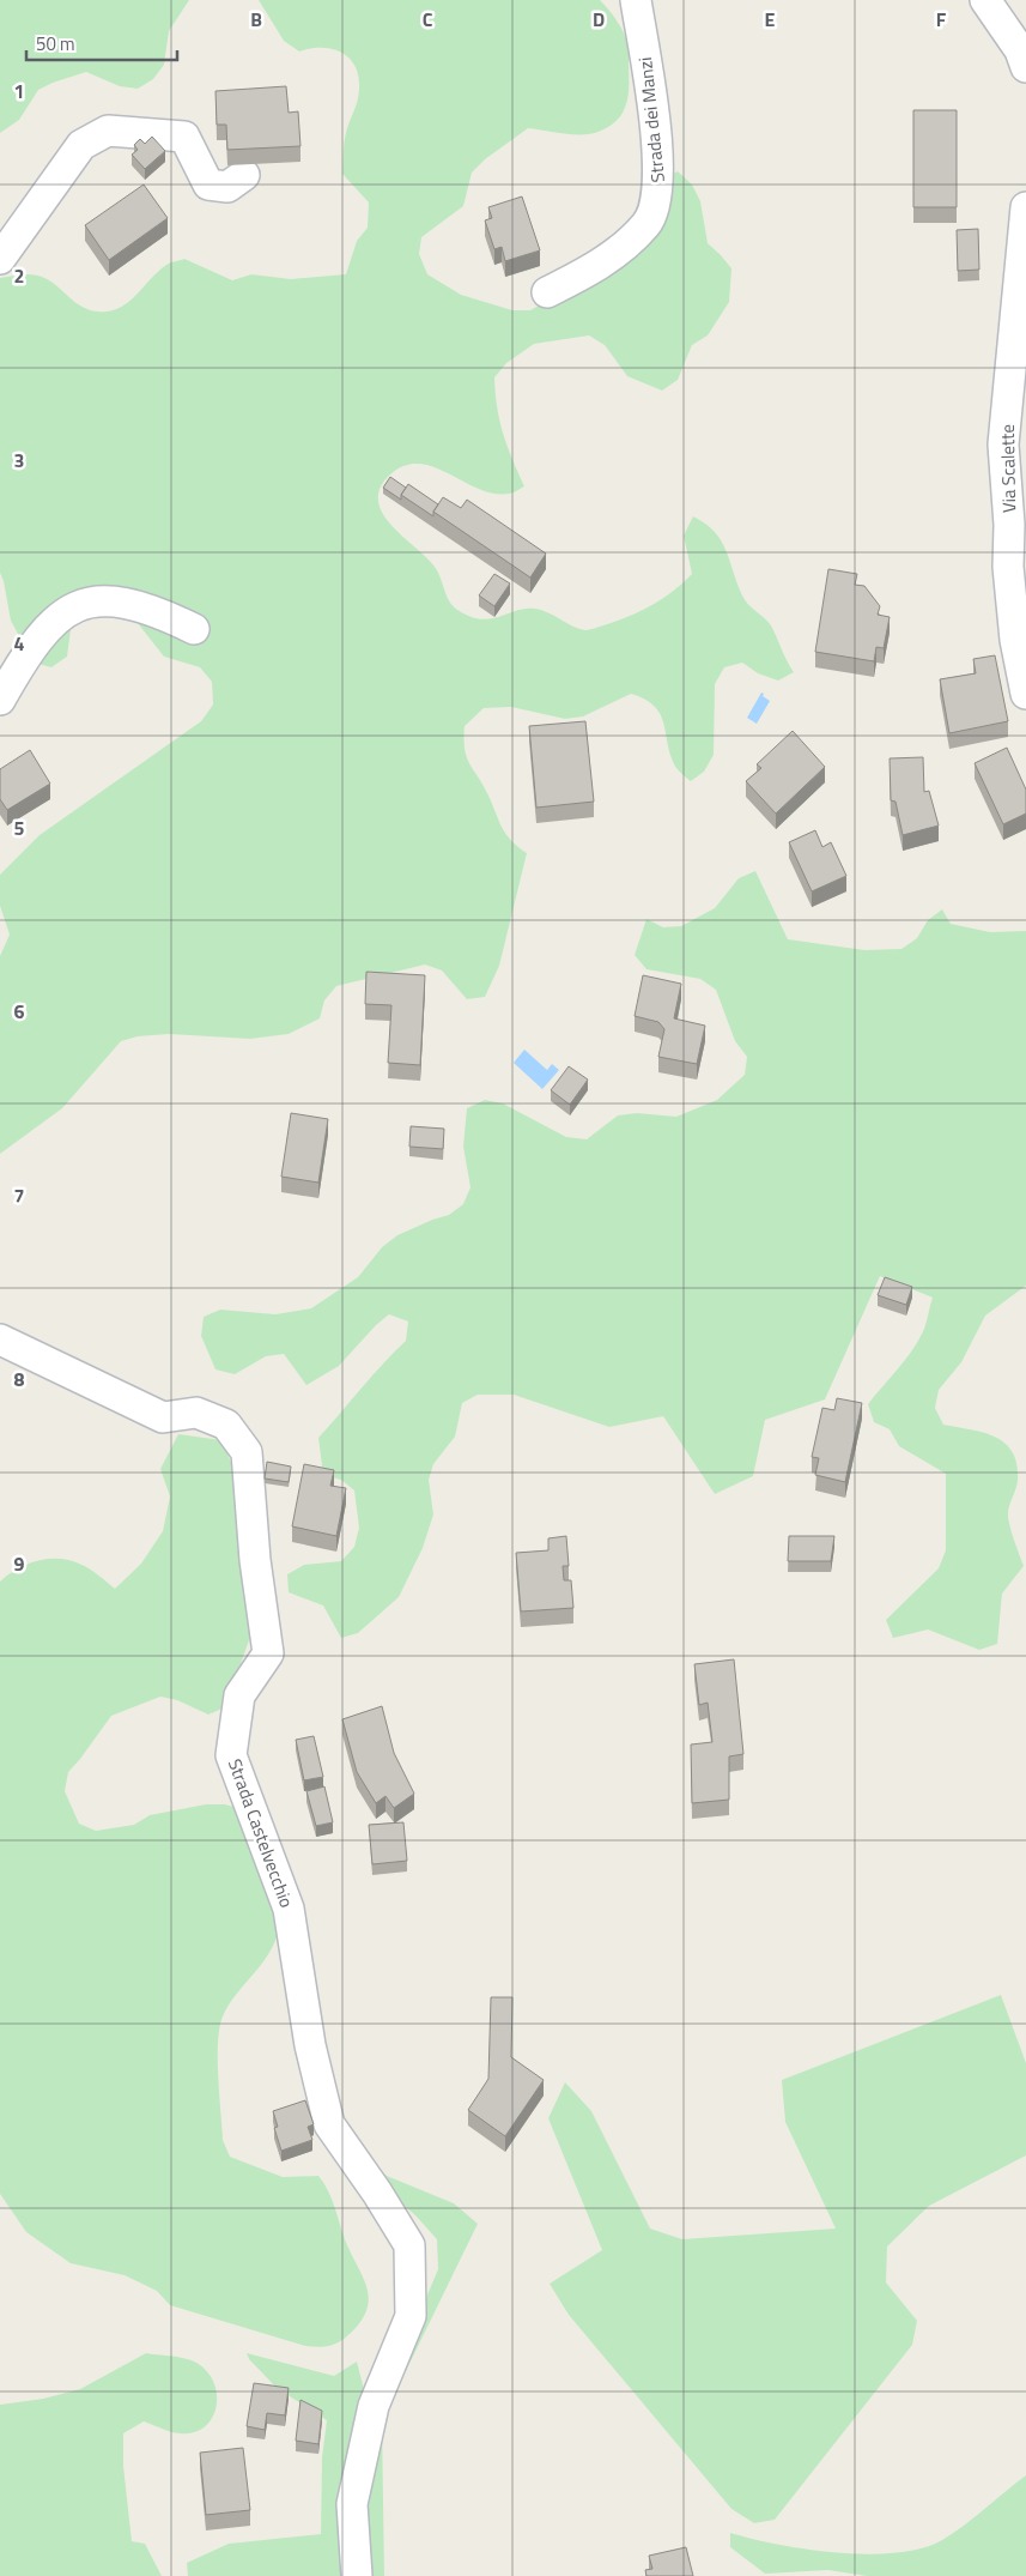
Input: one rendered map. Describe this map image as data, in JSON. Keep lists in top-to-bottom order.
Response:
{
  "streets": {
    "street": ["Strada dei Manzi", "Via Scalette", "Strada Castelvecchio"]
  },
  "scale_bar": "50 m",
  "grid": {
    "columns": [
      "B",
      "C",
      "D",
      "E",
      "F"
    ],
    "rows": [
      "1",
      "2",
      "3",
      "4",
      "5",
      "6",
      "7",
      "8",
      "9"
    ]
  }
}
